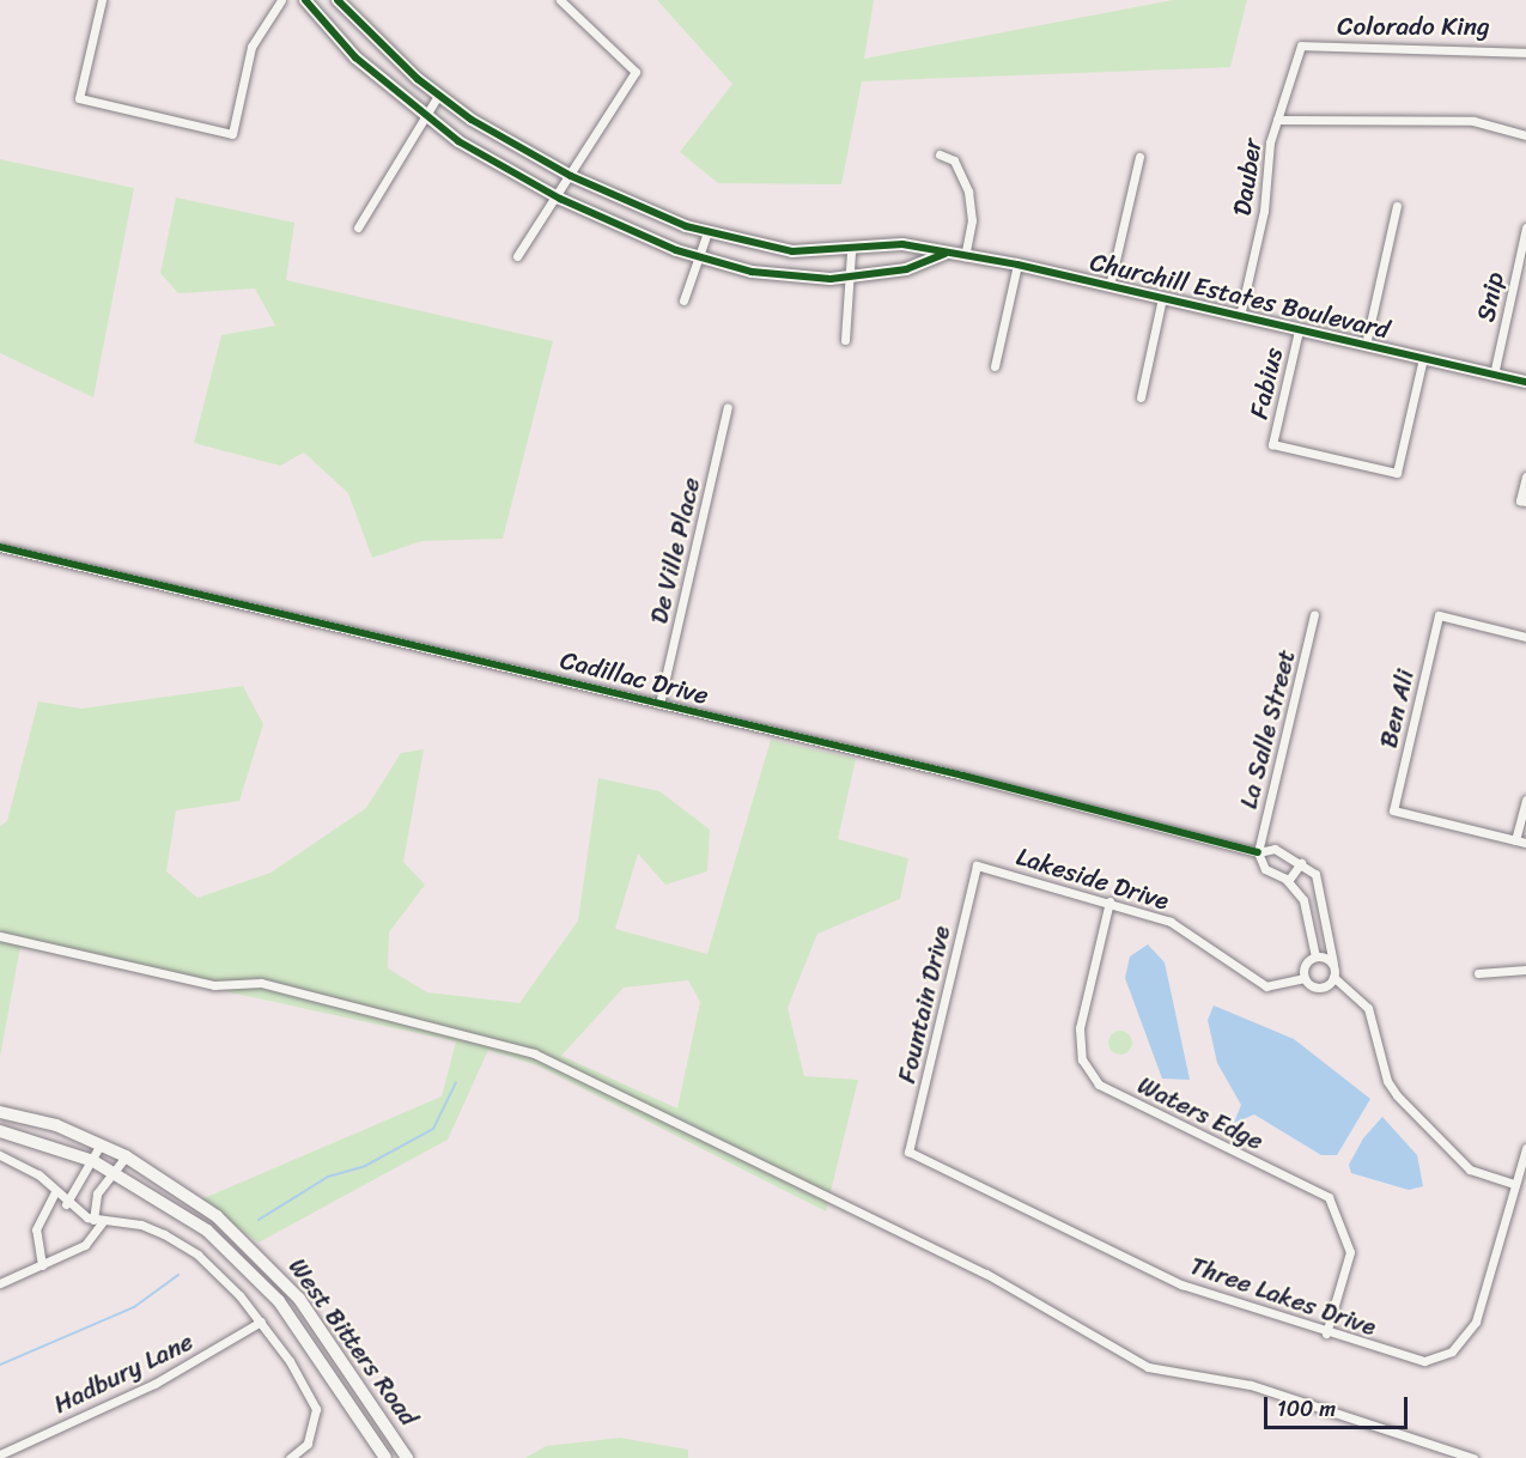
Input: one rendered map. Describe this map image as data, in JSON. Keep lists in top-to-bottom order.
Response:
{
  "streets": {
    "street": [
      "Colorado King",
      "Dauber",
      "Churchill Estates Boulevard",
      "Snip",
      "Fabius",
      "De Ville Place",
      "Cadillac Drive",
      "Ben Ali",
      "La Salle Street",
      "Lakeside Drive",
      "Fountain Drive",
      "Waters Edge",
      "Three Lakes Drive",
      "West Bitters Road",
      "Hadbury Lane"
    ]
  },
  "crossings": [
    ["Colorado King", "Dauber"],
    ["Dauber", "Churchill Estates Boulevard"],
    ["Churchill Estates Boulevard", "Snip"],
    ["Churchill Estates Boulevard", "Fabius"],
    ["De Ville Place", "Cadillac Drive"],
    ["Cadillac Drive", "La Salle Street"],
    ["Lakeside Drive", "Fountain Drive"],
    ["Lakeside Drive", "Waters Edge"],
    ["Fountain Drive", "Three Lakes Drive"],
    ["Waters Edge", "Three Lakes Drive"]
  ],
  "scale_bar": "100 m"
}
